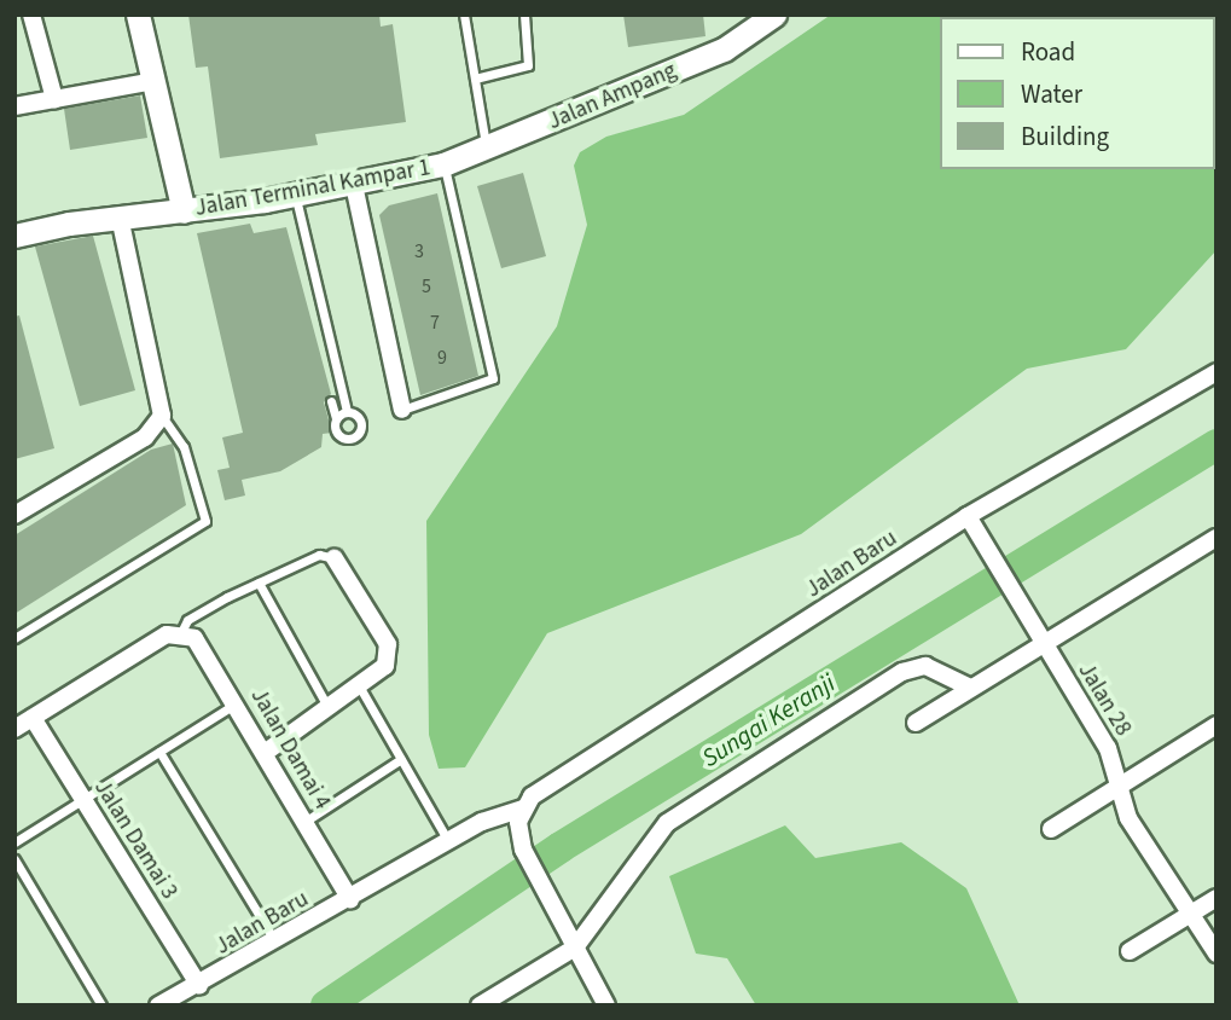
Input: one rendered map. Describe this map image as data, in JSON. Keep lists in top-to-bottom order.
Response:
{
  "streets": {
    "street": [
      "Jalan Ampang",
      "Jalan Terminal Kampar 1",
      "Jalan Baru",
      "Jalan 28",
      "Jalan Damai 4",
      "Jalan Damai 3"
    ]
  },
  "crossings": [
    ["Jalan Ampang", "Jalan Terminal Kampar 1"],
    ["Jalan Baru", "Jalan 28"],
    ["Jalan Baru", "Jalan Damai 4"],
    ["Jalan Baru", "Jalan Damai 3"]
  ],
  "water": ["Sungai Keranji"],
  "house_numbers": [
    "3",
    "5",
    "7",
    "9"
  ],
  "legend": ["Road", "Water", "Building"]
}
